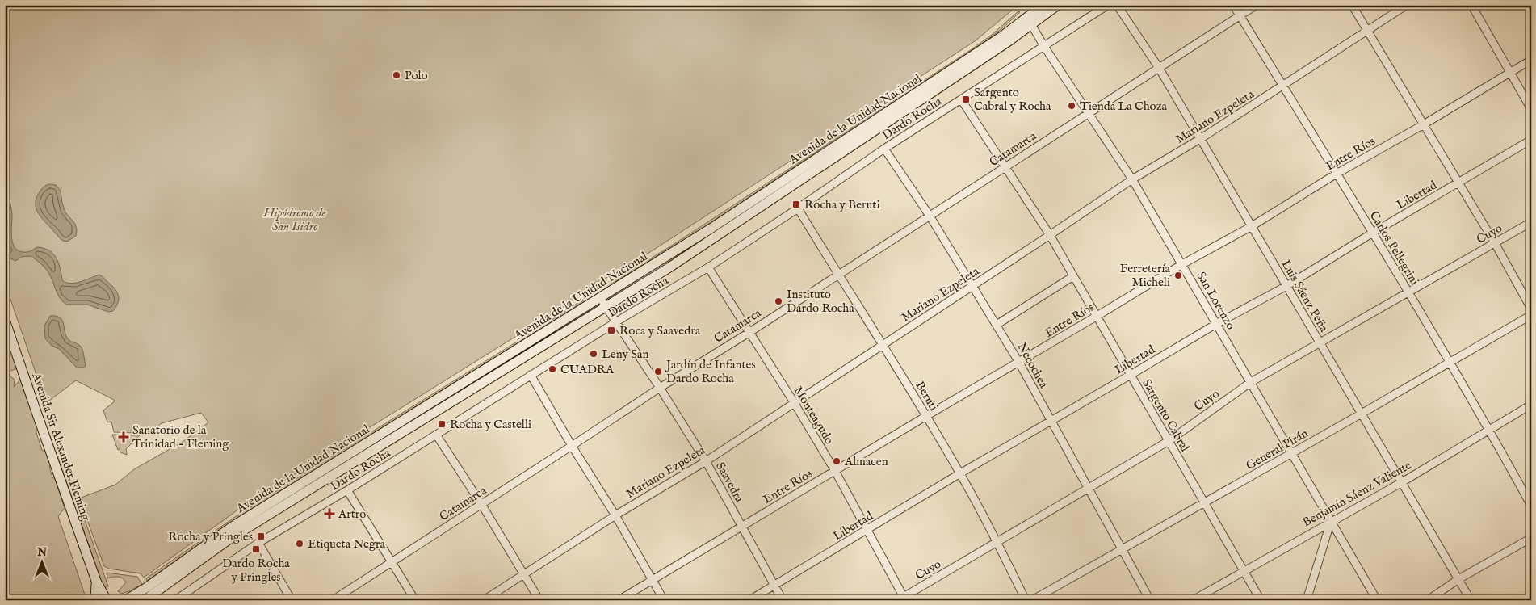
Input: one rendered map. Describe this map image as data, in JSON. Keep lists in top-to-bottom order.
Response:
{
  "streets": {
    "main road": ["Avenida de la Unidad Nacional", "Avenida Sir Alexander Fleming"],
    "street": [
      "Mariano Ezpeleta",
      "Dardo Rocha",
      "Catamarca",
      "Entre Ríos",
      "Libertad",
      "Cuyo",
      "Carlos Pellegrini",
      "Luis Sáenz Peña",
      "San Lorenzo",
      "Necochea",
      "Beruti",
      "Monteagudo",
      "Sargento Cabral",
      "General Pirán",
      "Saavedra",
      "Benjamín Sáenz Valiente"
    ]
  },
  "crossings": [
    ["Mariano Ezpeleta", "Carlos Pellegrini"],
    ["Mariano Ezpeleta", "Luis Sáenz Peña"],
    ["Mariano Ezpeleta", "San Lorenzo"],
    ["Mariano Ezpeleta", "Necochea"],
    ["Mariano Ezpeleta", "Beruti"],
    ["Mariano Ezpeleta", "Monteagudo"],
    ["Mariano Ezpeleta", "Sargento Cabral"],
    ["Mariano Ezpeleta", "Saavedra"],
    ["Dardo Rocha", "San Lorenzo"],
    ["Dardo Rocha", "Necochea"],
    ["Dardo Rocha", "Beruti"],
    ["Dardo Rocha", "Monteagudo"],
    ["Dardo Rocha", "Sargento Cabral"],
    ["Dardo Rocha", "Saavedra"],
    ["Avenida de la Unidad Nacional", "San Lorenzo"],
    ["Avenida de la Unidad Nacional", "Saavedra"],
    ["Catamarca", "Carlos Pellegrini"],
    ["Catamarca", "Luis Sáenz Peña"],
    ["Catamarca", "San Lorenzo"],
    ["Catamarca", "Necochea"],
    ["Catamarca", "Beruti"],
    ["Catamarca", "Monteagudo"],
    ["Catamarca", "Sargento Cabral"],
    ["Catamarca", "Saavedra"],
    ["Entre Ríos", "Carlos Pellegrini"],
    ["Entre Ríos", "Luis Sáenz Peña"],
    ["Entre Ríos", "San Lorenzo"],
    ["Entre Ríos", "Necochea"],
    ["Entre Ríos", "Beruti"],
    ["Entre Ríos", "Monteagudo"],
    ["Entre Ríos", "Sargento Cabral"],
    ["Entre Ríos", "Saavedra"],
    ["Libertad", "Carlos Pellegrini"],
    ["Libertad", "Luis Sáenz Peña"],
    ["Libertad", "San Lorenzo"],
    ["Libertad", "Necochea"],
    ["Libertad", "Beruti"],
    ["Libertad", "Monteagudo"],
    ["Libertad", "Sargento Cabral"],
    ["Libertad", "Saavedra"],
    ["Cuyo", "Carlos Pellegrini"],
    ["Cuyo", "Luis Sáenz Peña"],
    ["Cuyo", "San Lorenzo"],
    ["Cuyo", "Necochea"],
    ["Cuyo", "Beruti"],
    ["Cuyo", "Monteagudo"],
    ["Cuyo", "Sargento Cabral"],
    ["Carlos Pellegrini", "General Pirán"],
    ["Carlos Pellegrini", "Benjamín Sáenz Valiente"],
    ["Luis Sáenz Peña", "General Pirán"],
    ["Luis Sáenz Peña", "Benjamín Sáenz Valiente"],
    ["San Lorenzo", "General Pirán"],
    ["San Lorenzo", "Benjamín Sáenz Valiente"],
    ["Necochea", "General Pirán"],
    ["Sargento Cabral", "General Pirán"],
    ["Sargento Cabral", "Benjamín Sáenz Valiente"]
  ],
  "parks": ["Hipódromo de San Isidro"],
  "places": {
    "other": [
      "Polo",
      "Tienda La Choza",
      "Ferretería Micheli",
      "Instituto Dardo Rocha",
      "Leny San",
      "CUADRA",
      "Jardín de Infantes Dardo Rocha",
      "Almacen",
      "Etiqueta Negra"
    ],
    "transit": [
      "Sargento Cabral y Rocha",
      "Rocha y Beruti",
      "Roca y Saavedra",
      "Rocha y Castelli",
      "Rocha y Pringles",
      "Dardo Rocha y Pringles"
    ],
    "health": ["Sanatorio de la Trinidad - Fleming", "Artro"]
  },
  "north": "top"
}
